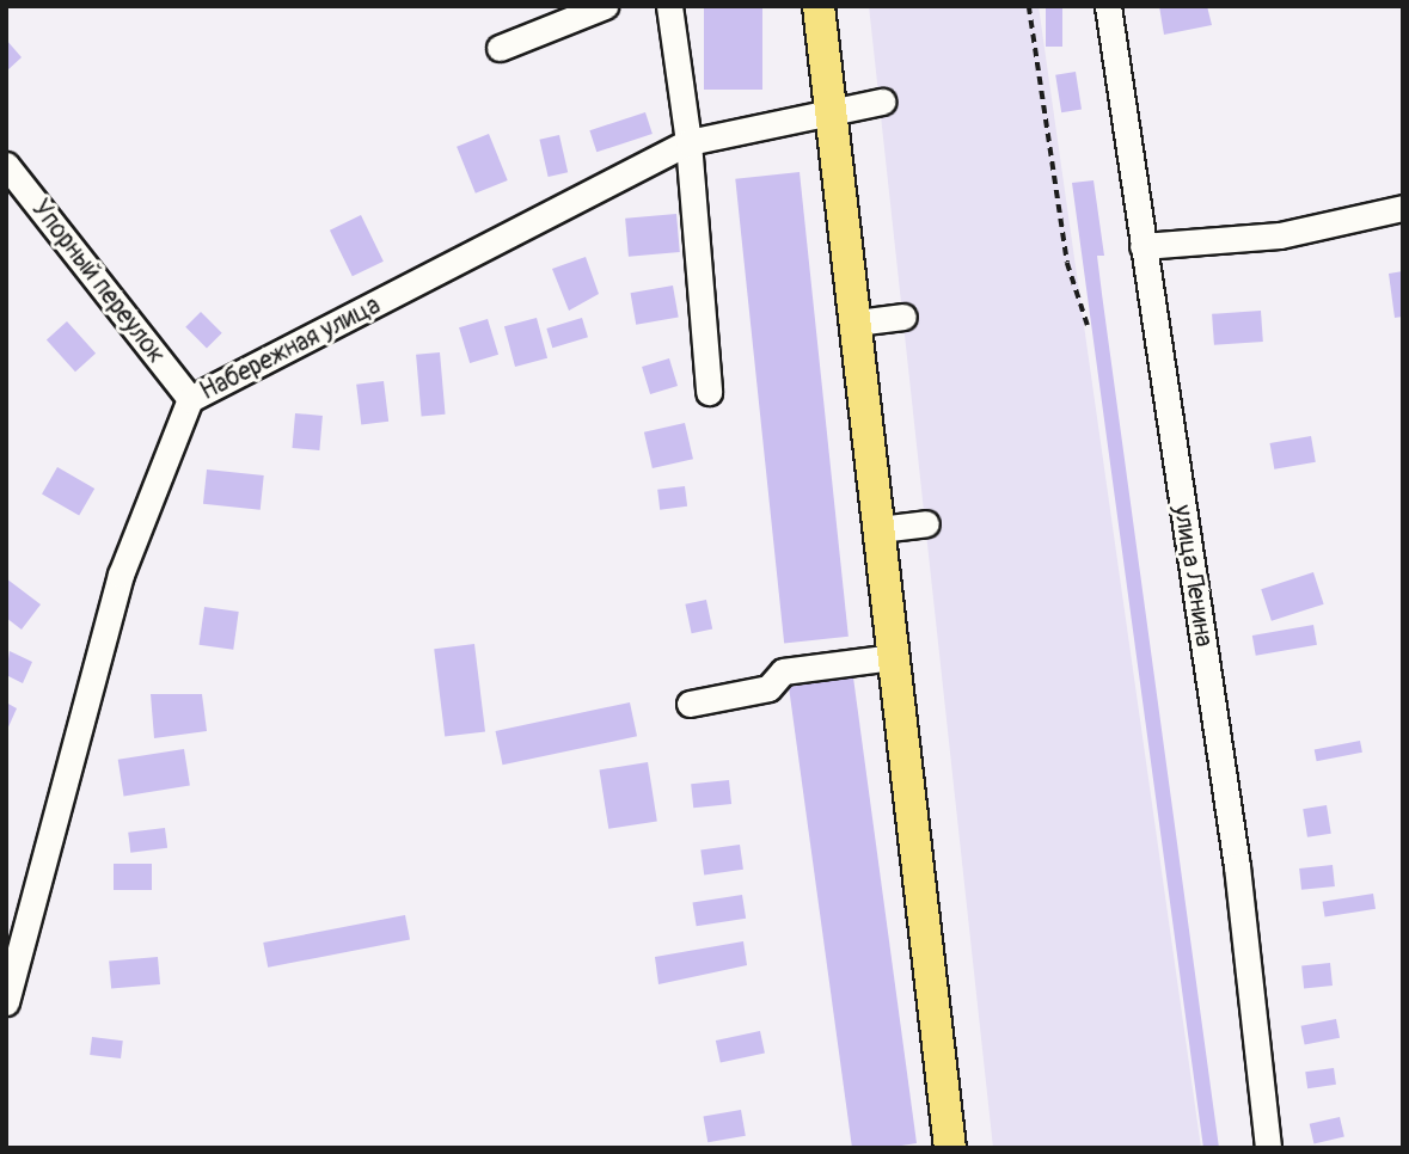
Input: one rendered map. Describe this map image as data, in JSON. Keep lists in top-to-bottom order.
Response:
{
  "streets": {
    "street": ["Упорный переулок", "Набережная улица", "улица Ленина"]
  },
  "crossings": [
    ["Упорный переулок", "Набережная улица"]
  ]
}
